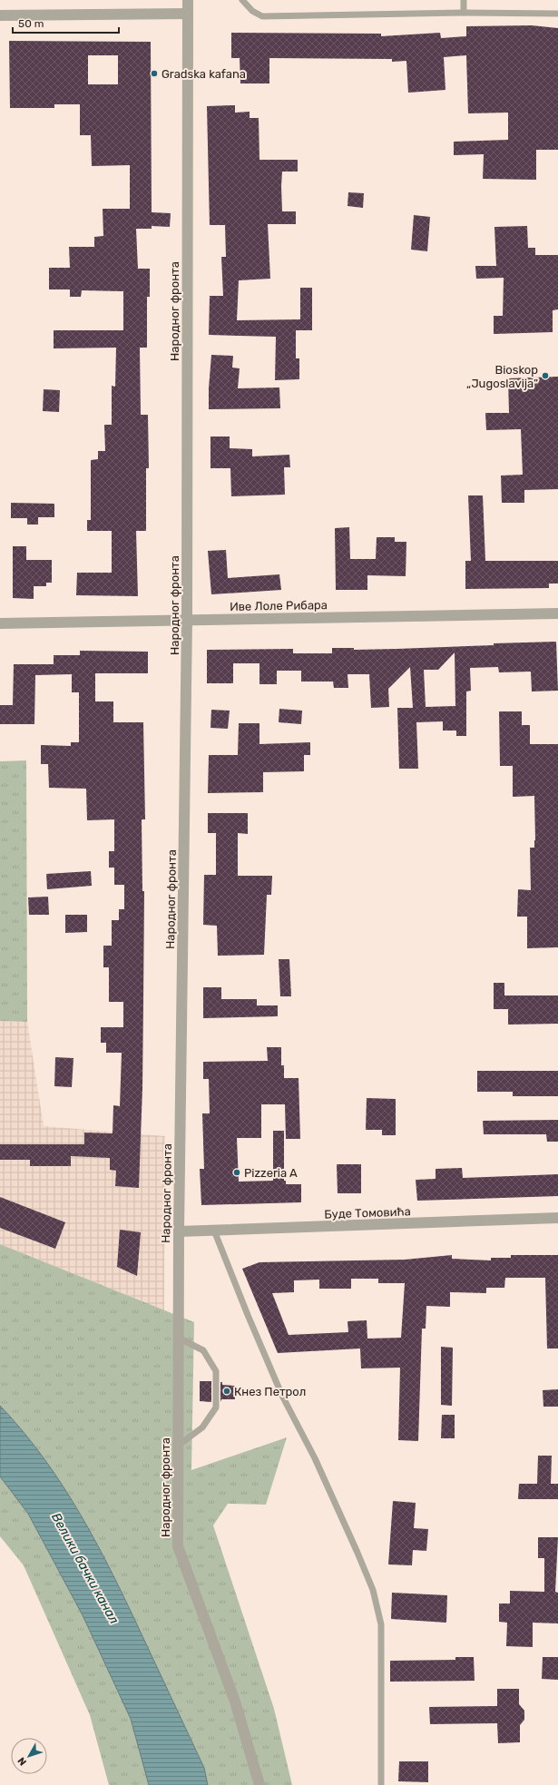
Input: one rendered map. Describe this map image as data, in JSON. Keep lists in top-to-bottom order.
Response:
{
  "streets": {
    "street": ["Народног фронта", "Иве Лоле Рибара", "Буде Томовића"]
  },
  "crossings": [
    ["Народног фронта", "Иве Лоле Рибара"],
    ["Народног фронта", "Буде Томовића"]
  ],
  "water": ["Велики бачки канал"],
  "places": [
    "Gradska kafana",
    "Bioskop „Jugoslavija”",
    "Pizzeria A",
    "Кнез Петрол"
  ],
  "scale_bar": "50 m",
  "north": "bottom left"
}
